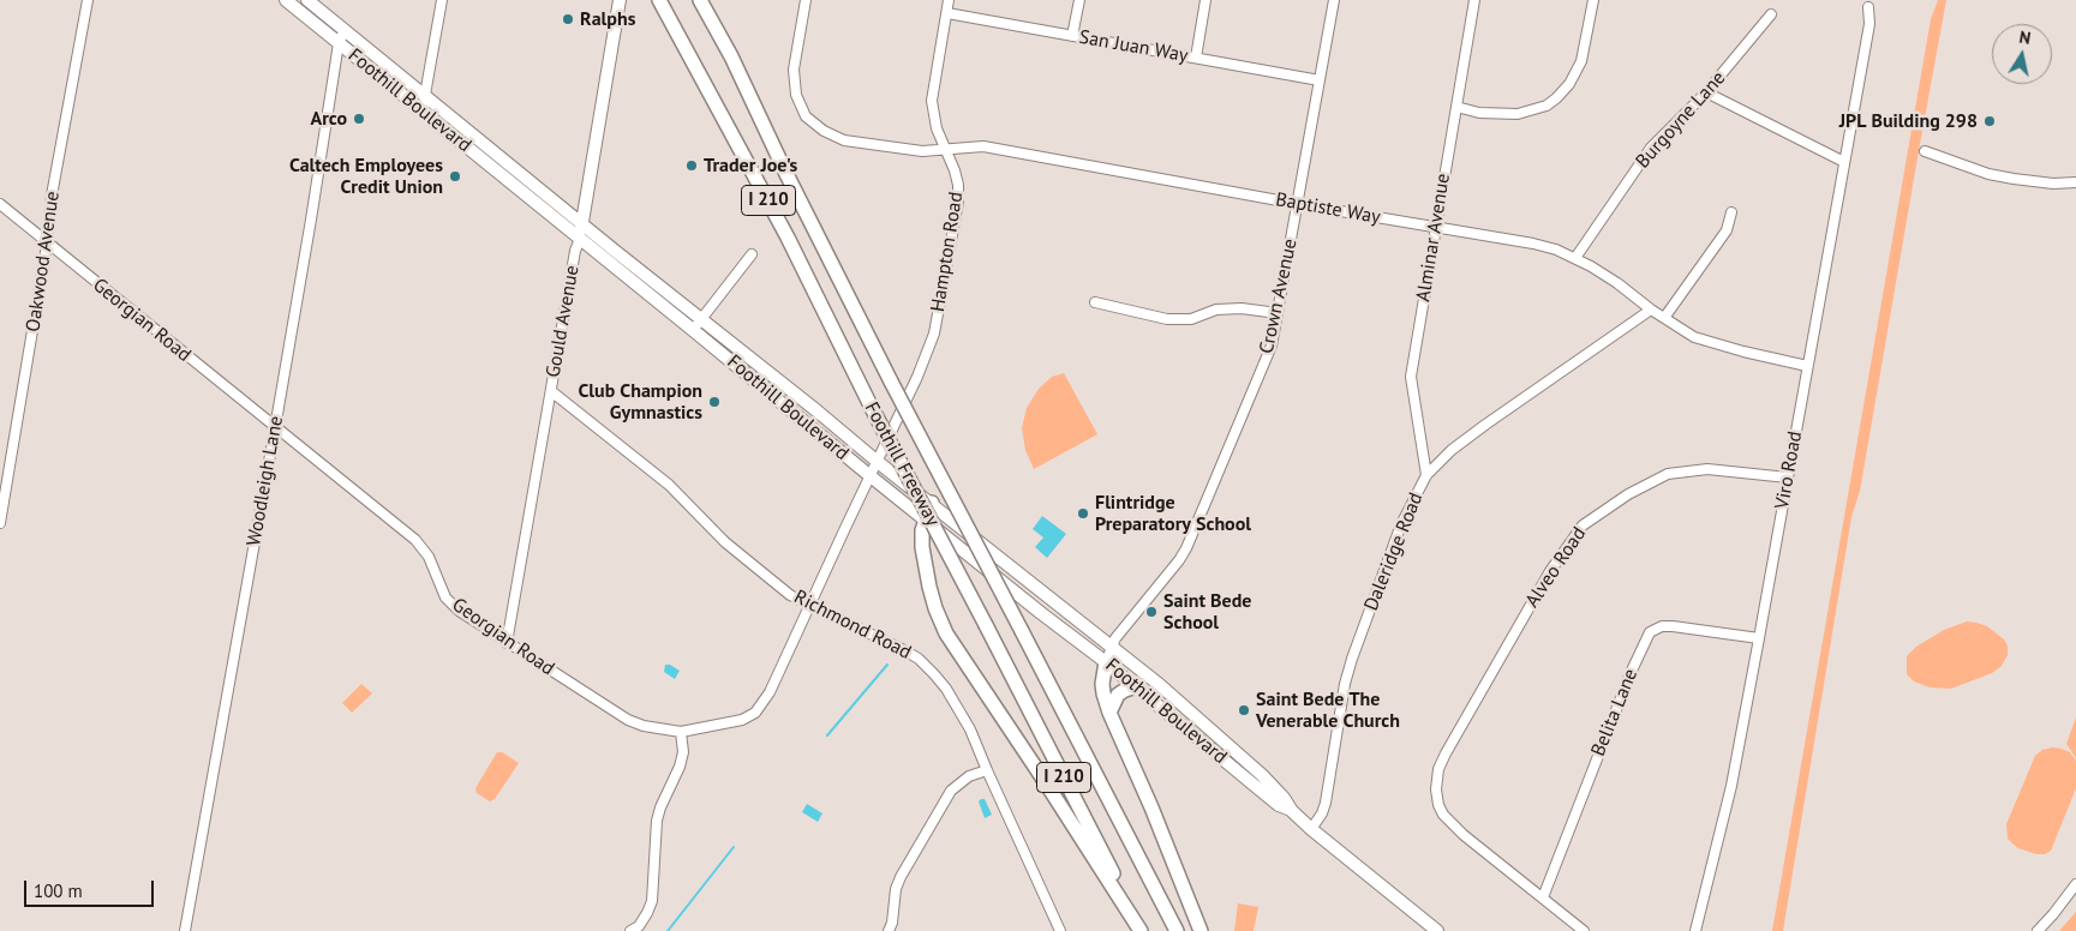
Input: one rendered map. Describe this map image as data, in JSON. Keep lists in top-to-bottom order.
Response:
{
  "streets": {
    "highway": ["I 210", "Foothill Freeway"],
    "main road": ["Foothill Boulevard", "Gould Avenue"],
    "street": [
      "San Juan Way",
      "Burgoyne Lane",
      "Baptiste Way",
      "Alminar Avenue",
      "Hampton Road",
      "Oakwood Avenue",
      "Crown Avenue",
      "Georgian Road",
      "Viro Road",
      "Woodleigh Lane",
      "Daleridge Road",
      "Alveo Road",
      "Richmond Road",
      "Belita Lane"
    ]
  },
  "crossings": [
    ["San Juan Way", "Hampton Road"],
    ["San Juan Way", "Crown Avenue"],
    ["Foothill Boulevard", "Hampton Road"],
    ["Foothill Boulevard", "Crown Avenue"],
    ["Foothill Boulevard", "Georgian Road"],
    ["Foothill Boulevard", "Gould Avenue"],
    ["Foothill Boulevard", "Woodleigh Lane"],
    ["Foothill Boulevard", "Daleridge Road"],
    ["Burgoyne Lane", "Baptiste Way"],
    ["Baptiste Way", "Alminar Avenue"],
    ["Baptiste Way", "Hampton Road"],
    ["Baptiste Way", "Crown Avenue"],
    ["Baptiste Way", "Viro Road"],
    ["Baptiste Way", "Daleridge Road"],
    ["Alminar Avenue", "Daleridge Road"],
    ["Hampton Road", "Georgian Road"],
    ["Oakwood Avenue", "Georgian Road"],
    ["Georgian Road", "Gould Avenue"],
    ["Georgian Road", "Woodleigh Lane"],
    ["Georgian Road", "Richmond Road"],
    ["Gould Avenue", "Richmond Road"],
    ["Viro Road", "Alveo Road"],
    ["Viro Road", "Belita Lane"],
    ["Alveo Road", "Belita Lane"]
  ],
  "places": [
    "Ralphs",
    "Arco",
    "JPL Building 298",
    "Trader Joe's",
    "Caltech Employees Credit Union",
    "Club Champion Gymnastics",
    "Flintridge Preparatory School",
    "Saint Bede School",
    "Saint Bede The Venerable Church"
  ],
  "scale_bar": "100 m",
  "north": "top"
}
